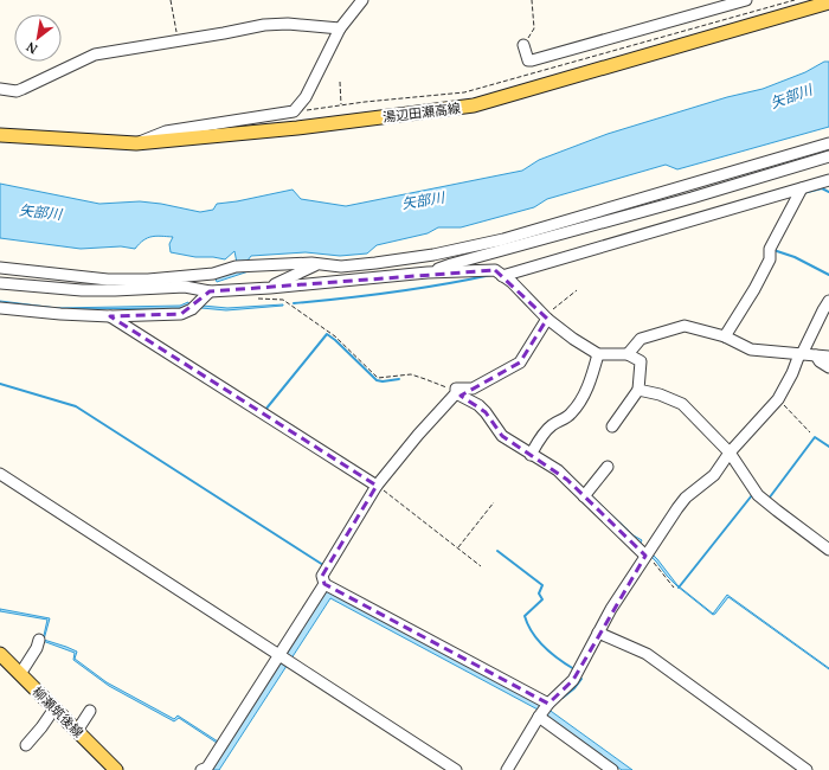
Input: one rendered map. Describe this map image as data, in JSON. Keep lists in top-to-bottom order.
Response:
{
  "streets": {
    "main road": ["湯辺田瀬高線", "柳瀬筑後線"]
  },
  "water": ["矢部川"],
  "north": "bottom left"
}
